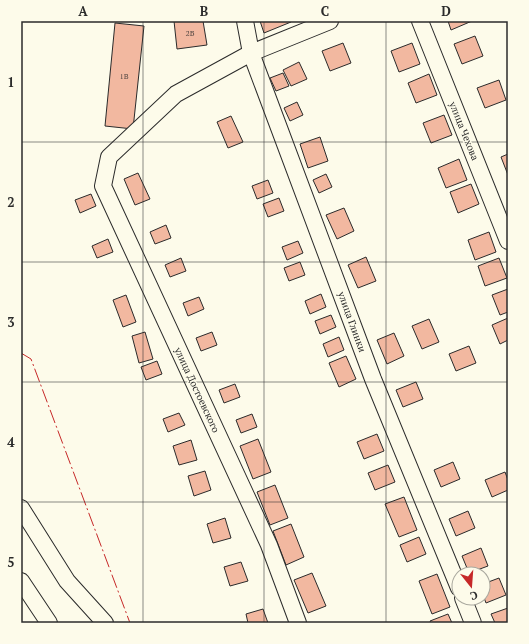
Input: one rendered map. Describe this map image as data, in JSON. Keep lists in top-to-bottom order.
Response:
{
  "streets": {
    "street": ["улица Чехова", "улица Глинки", "улица Достоевского"]
  },
  "crossings": [
    ["улица Глинки", "улица Достоевского"]
  ],
  "house_numbers": ["2Б", "1В"],
  "north": "bottom",
  "grid": {
    "columns": [
      "A",
      "B",
      "C",
      "D"
    ],
    "rows": [
      "1",
      "2",
      "3",
      "4",
      "5"
    ]
  }
}
